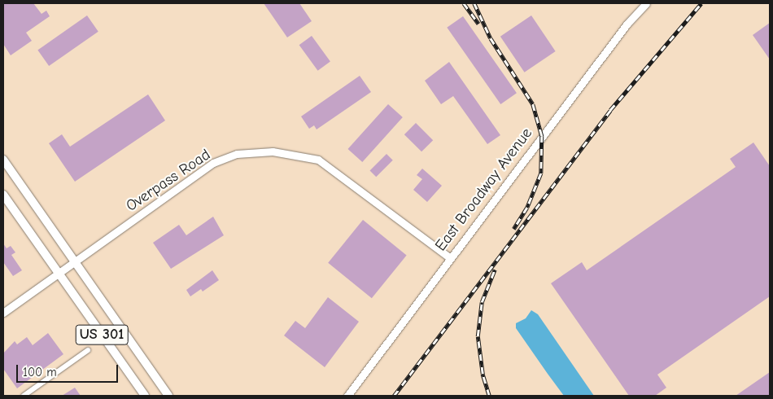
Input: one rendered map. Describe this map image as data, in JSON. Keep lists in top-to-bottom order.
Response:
{
  "streets": {
    "main road": ["Overpass Road", "East Broadway Avenue", "US 301"]
  },
  "crossings": [
    ["Overpass Road", "East Broadway Avenue"],
    ["Overpass Road", "US 301"]
  ],
  "scale_bar": "100 m"
}
